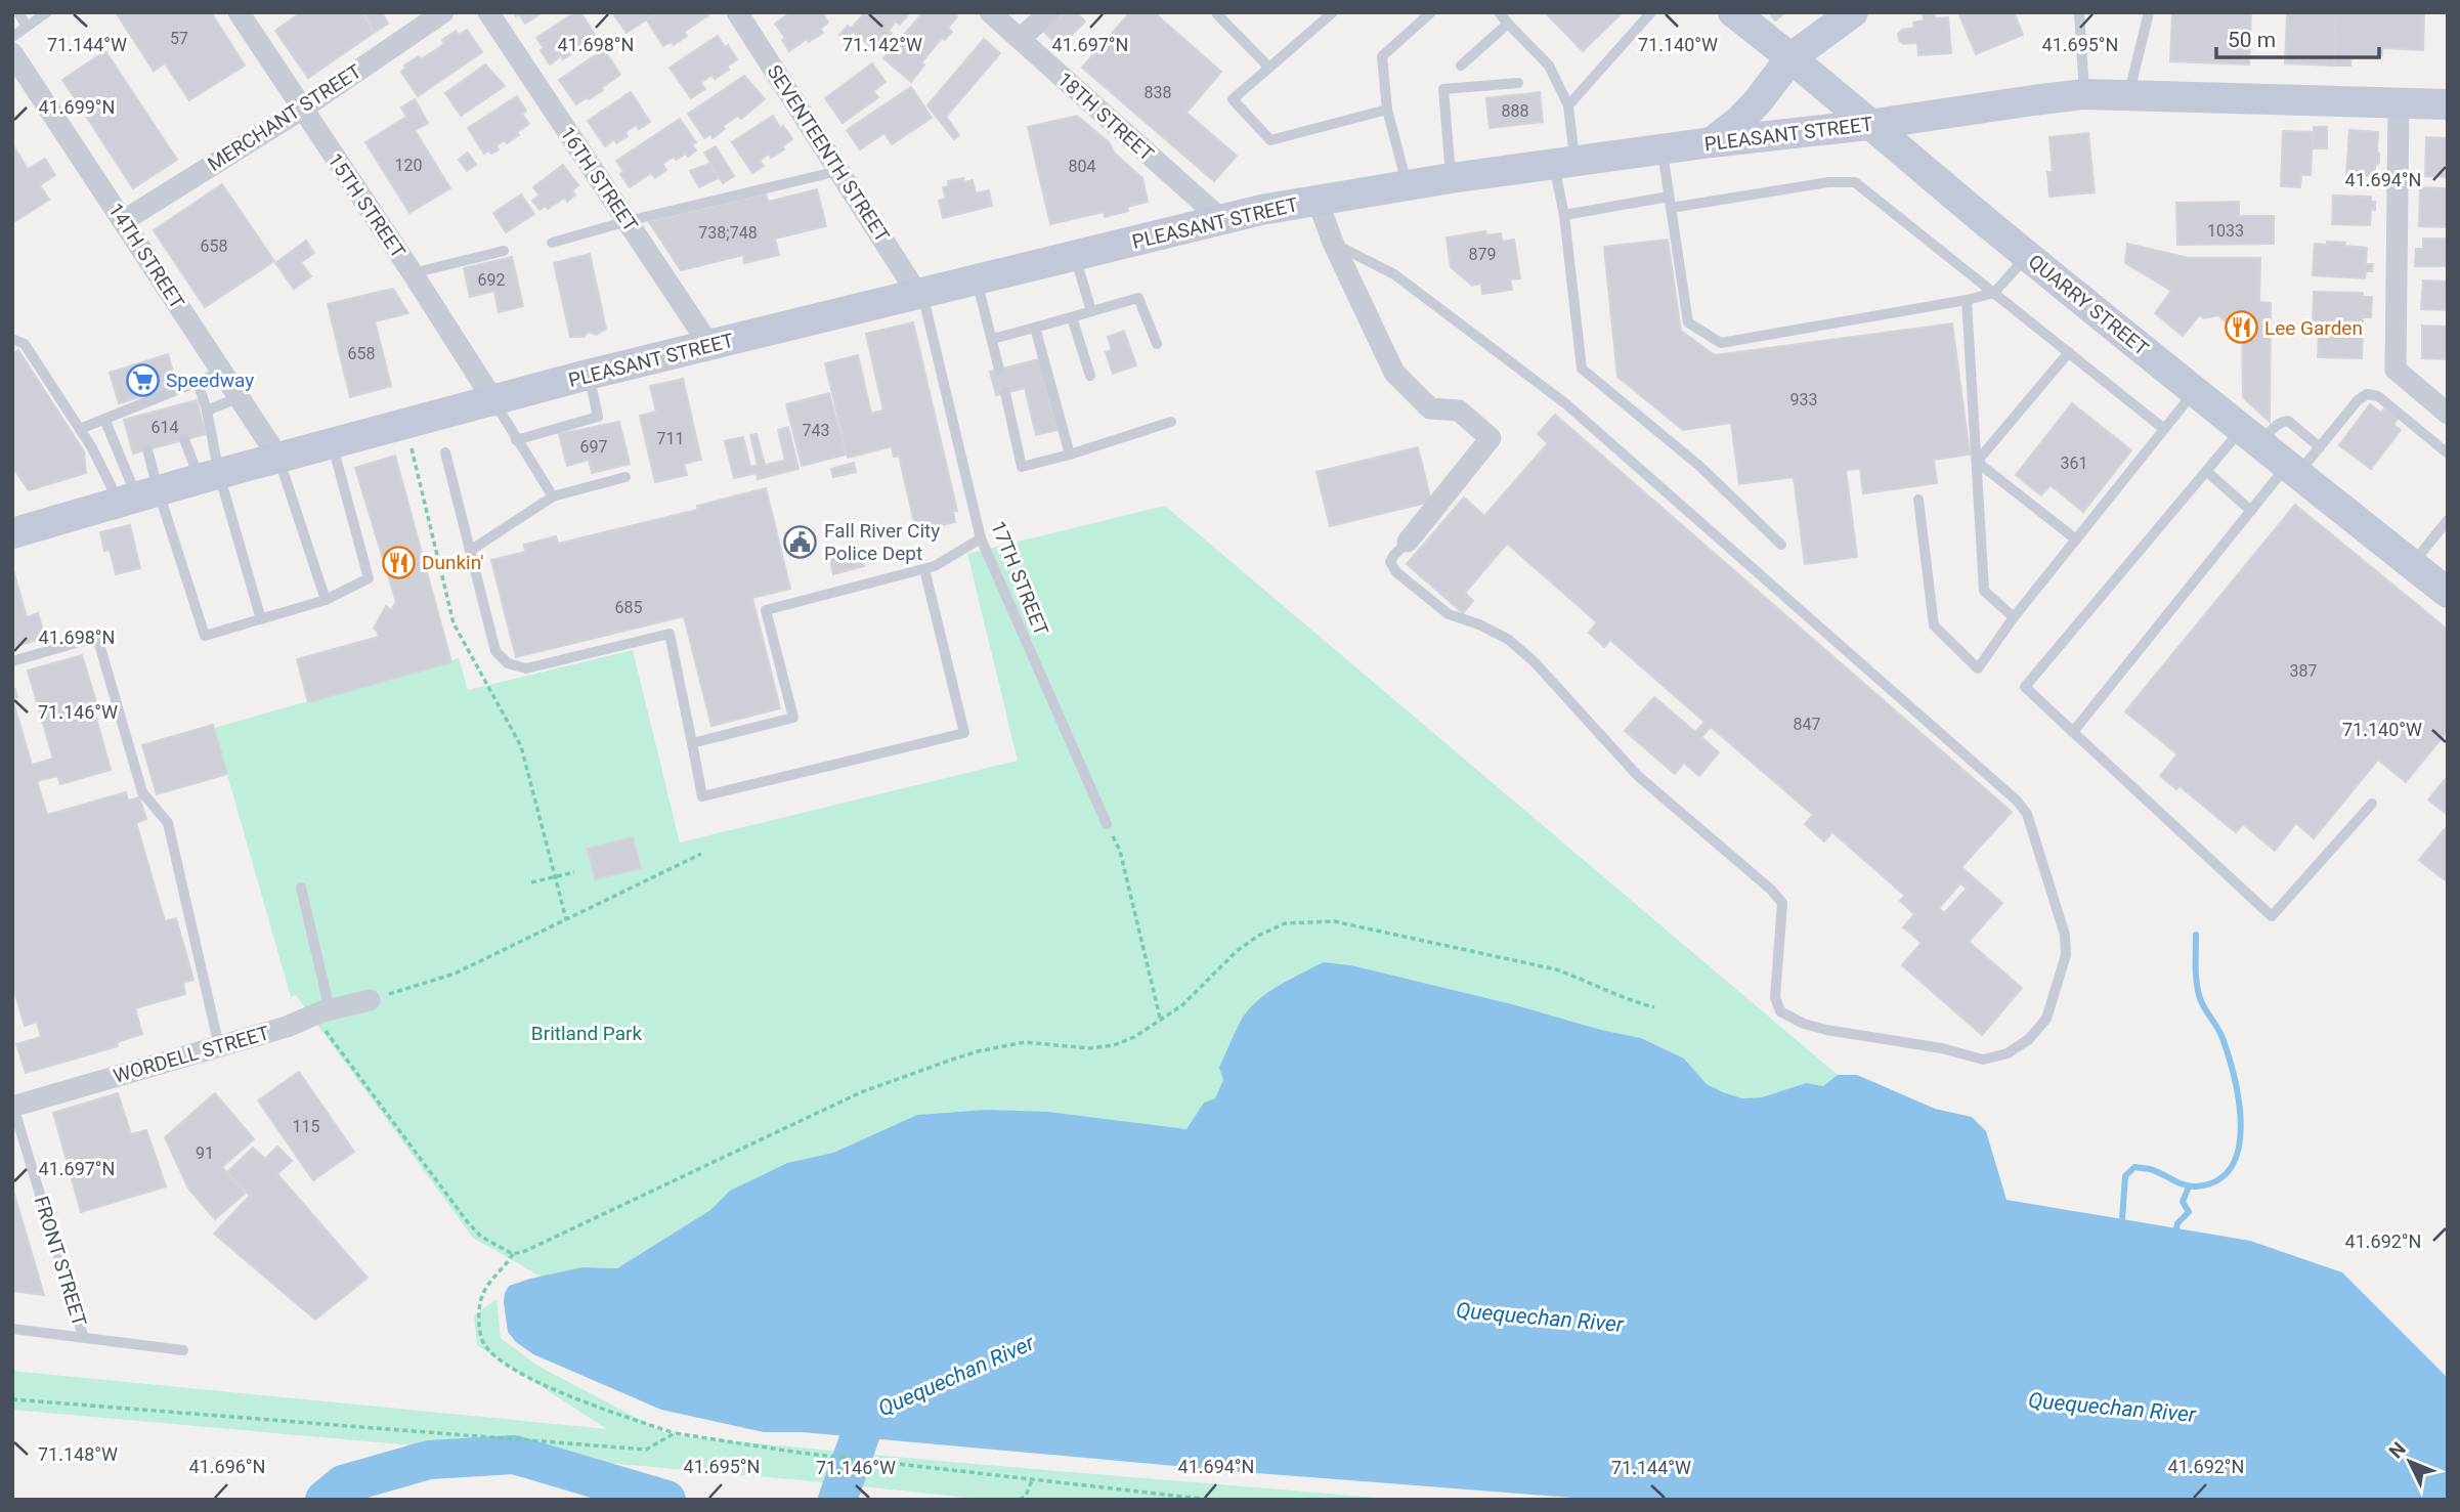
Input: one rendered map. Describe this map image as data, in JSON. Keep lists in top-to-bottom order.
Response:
{
  "streets": {
    "main road": ["PLEASANT STREET", "QUARRY STREET"],
    "street": [
      "18TH STREET",
      "MERCHANT STREET",
      "SEVENTEENTH STREET",
      "16TH STREET",
      "15TH STREET",
      "14TH STREET",
      "WORDELL STREET"
    ],
    "lane": ["17TH STREET", "FRONT STREET"]
  },
  "crossings": [
    ["18TH STREET", "PLEASANT STREET"],
    ["MERCHANT STREET", "15TH STREET"],
    ["MERCHANT STREET", "14TH STREET"],
    ["PLEASANT STREET", "SEVENTEENTH STREET"],
    ["PLEASANT STREET", "16TH STREET"],
    ["PLEASANT STREET", "15TH STREET"],
    ["PLEASANT STREET", "14TH STREET"],
    ["PLEASANT STREET", "QUARRY STREET"],
    ["PLEASANT STREET", "17TH STREET"],
    ["SEVENTEENTH STREET", "17TH STREET"],
    ["WORDELL STREET", "FRONT STREET"]
  ],
  "water": ["Quequechan River"],
  "parks": ["Britland Park"],
  "places": {
    "restaurant": ["Lee Garden", "Dunkin'"],
    "supermarket": ["Speedway"],
    "public building": ["Fall River City Police Dept"]
  },
  "house_numbers": [
    "57",
    "838",
    "888",
    "120",
    "804",
    "1033",
    "738;748",
    "658",
    "879",
    "692",
    "658",
    "933",
    "614",
    "743",
    "711",
    "697",
    "361",
    "685",
    "387",
    "847",
    "115",
    "91"
  ],
  "scale_bar": "50 m",
  "north": "top left",
  "coordinates": [
    "71.144°W",
    "71.142°W",
    "71.140°W",
    "41.698°N",
    "41.697°N",
    "41.695°N",
    "41.699°N",
    "41.694°N",
    "71.146°W",
    "41.692°N",
    "71.148°W",
    "41.696°N"
  ]
}
